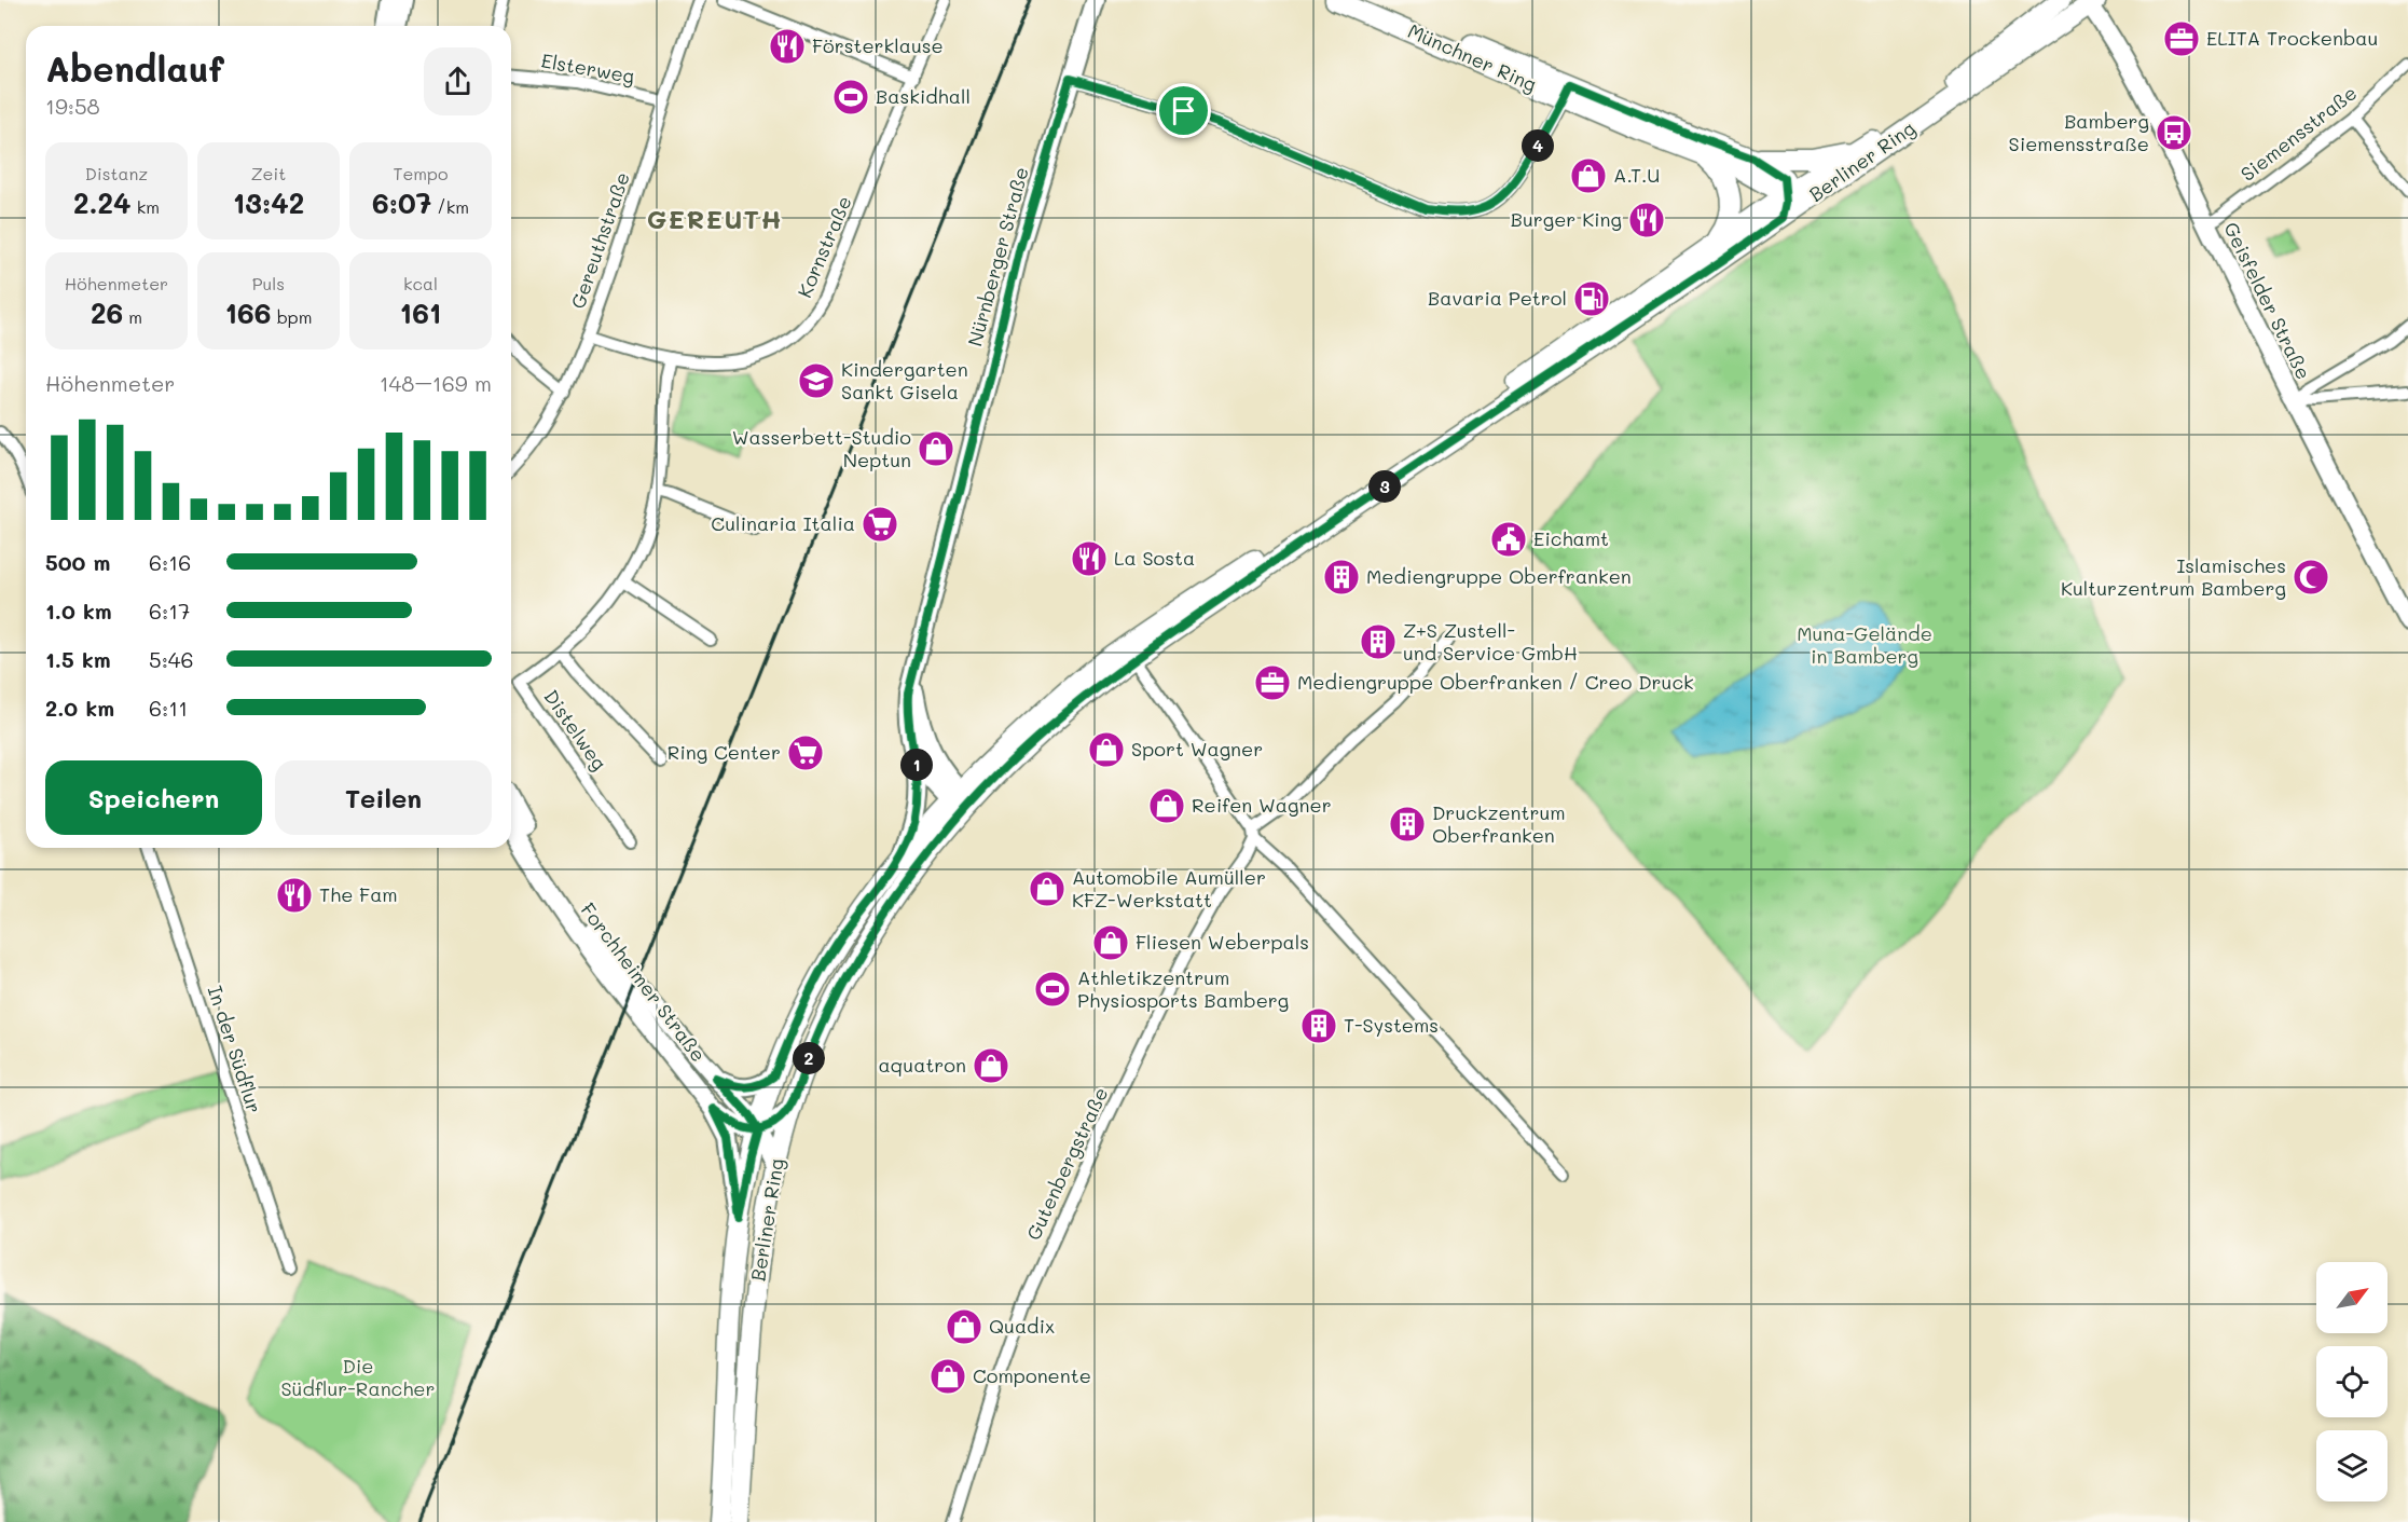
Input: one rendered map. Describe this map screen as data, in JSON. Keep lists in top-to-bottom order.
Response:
{
  "streets": {
    "main road": ["Münchner Ring", "Berliner Ring"],
    "street": [
      "Elsterweg",
      "Siemensstraße",
      "Gereuthstraße",
      "Kornstraße",
      "Nürnberger Straße",
      "Geisfelder Straße",
      "Distelweg",
      "Forchheimer Straße",
      "In der Südflur",
      "Gutenbergstraße"
    ]
  },
  "crossings": [
    ["Münchner Ring", "Berliner Ring"],
    ["Elsterweg", "Gereuthstraße"],
    ["Siemensstraße", "Geisfelder Straße"],
    ["Berliner Ring", "Nürnberger Straße"],
    ["Berliner Ring", "Geisfelder Straße"],
    ["Berliner Ring", "Forchheimer Straße"],
    ["Gereuthstraße", "Kornstraße"],
    ["Kornstraße", "Distelweg"]
  ],
  "districts": ["GEREUTH"],
  "parks": ["Muna-Gelände in Bamberg", "Die Südflur-Rancher"],
  "places": {
    "office": ["ELITA Trockenbau", "Mediengruppe Oberfranken / Creo Druck"],
    "restaurant": [
      "Försterklause",
      "Burger King",
      "La Sosta",
      "The Fam"
    ],
    "sports": ["Baskidhall", "Athletikzentrum Physiosports Bamberg"],
    "bus stop": ["Bamberg Siemensstraße"],
    "shop": [
      "A.T.U",
      "Wasserbett-Studio Neptun",
      "Sport Wagner",
      "Reifen Wagner",
      "Automobile Aumüller KFZ-Werkstatt",
      "Fliesen Weberpals",
      "aquatron",
      "Quadix",
      "Componente"
    ],
    "fuel station": ["Bavaria Petrol"],
    "school or university": ["Kindergarten Sankt Gisela"],
    "supermarket": ["Culinaria Italia", "Ring Center"],
    "public building": ["Eichamt"],
    "building": [
      "Mediengruppe Oberfranken",
      "Z+S Zustell- und Service GmbH",
      "Druckzentrum Oberfranken",
      "T-Systems"
    ],
    "mosque": ["Islamisches Kulturzentrum Bamberg"]
  },
  "north": "top right",
  "page": {
    "heading": ["Abendlauf", "19:58"],
    "pins": [
      "4",
      "3",
      "1",
      "2"
    ],
    "stats": [
      ["Distanz", "2.24 km"],
      ["Zeit", "13:42"],
      ["Tempo", "6:07 /km"],
      ["Höhenmeter", "26 m"],
      ["Puls", "166 bpm"],
      ["kcal", "161"]
    ],
    "chart": ["Höhenmeter", "148–169 m"],
    "list": [
      {
        "name": "500 m",
        "note": "6:16"
      },
      {
        "name": "1.0 km",
        "note": "6:17"
      },
      {
        "name": "1.5 km",
        "note": "5:46"
      },
      {
        "name": "2.0 km",
        "note": "6:11"
      }
    ],
    "buttons": ["Speichern", "Teilen"]
  }
}
